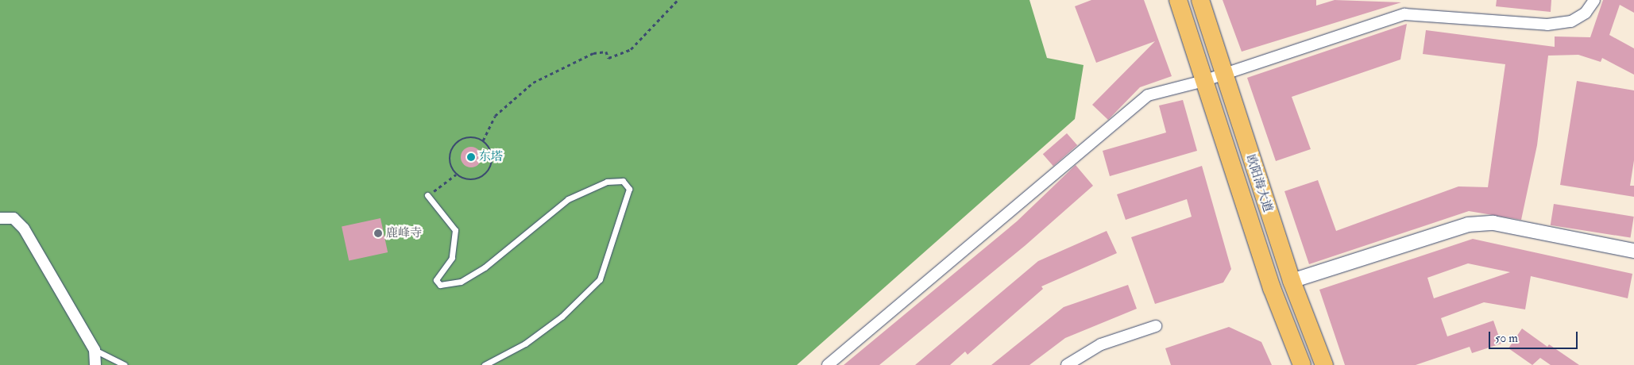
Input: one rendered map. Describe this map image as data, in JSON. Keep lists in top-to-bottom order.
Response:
{
  "streets": {
    "main road": ["欧阳海大道"]
  },
  "places": ["东塔", "鹿峰寺"],
  "scale_bar": "50 m"
}
